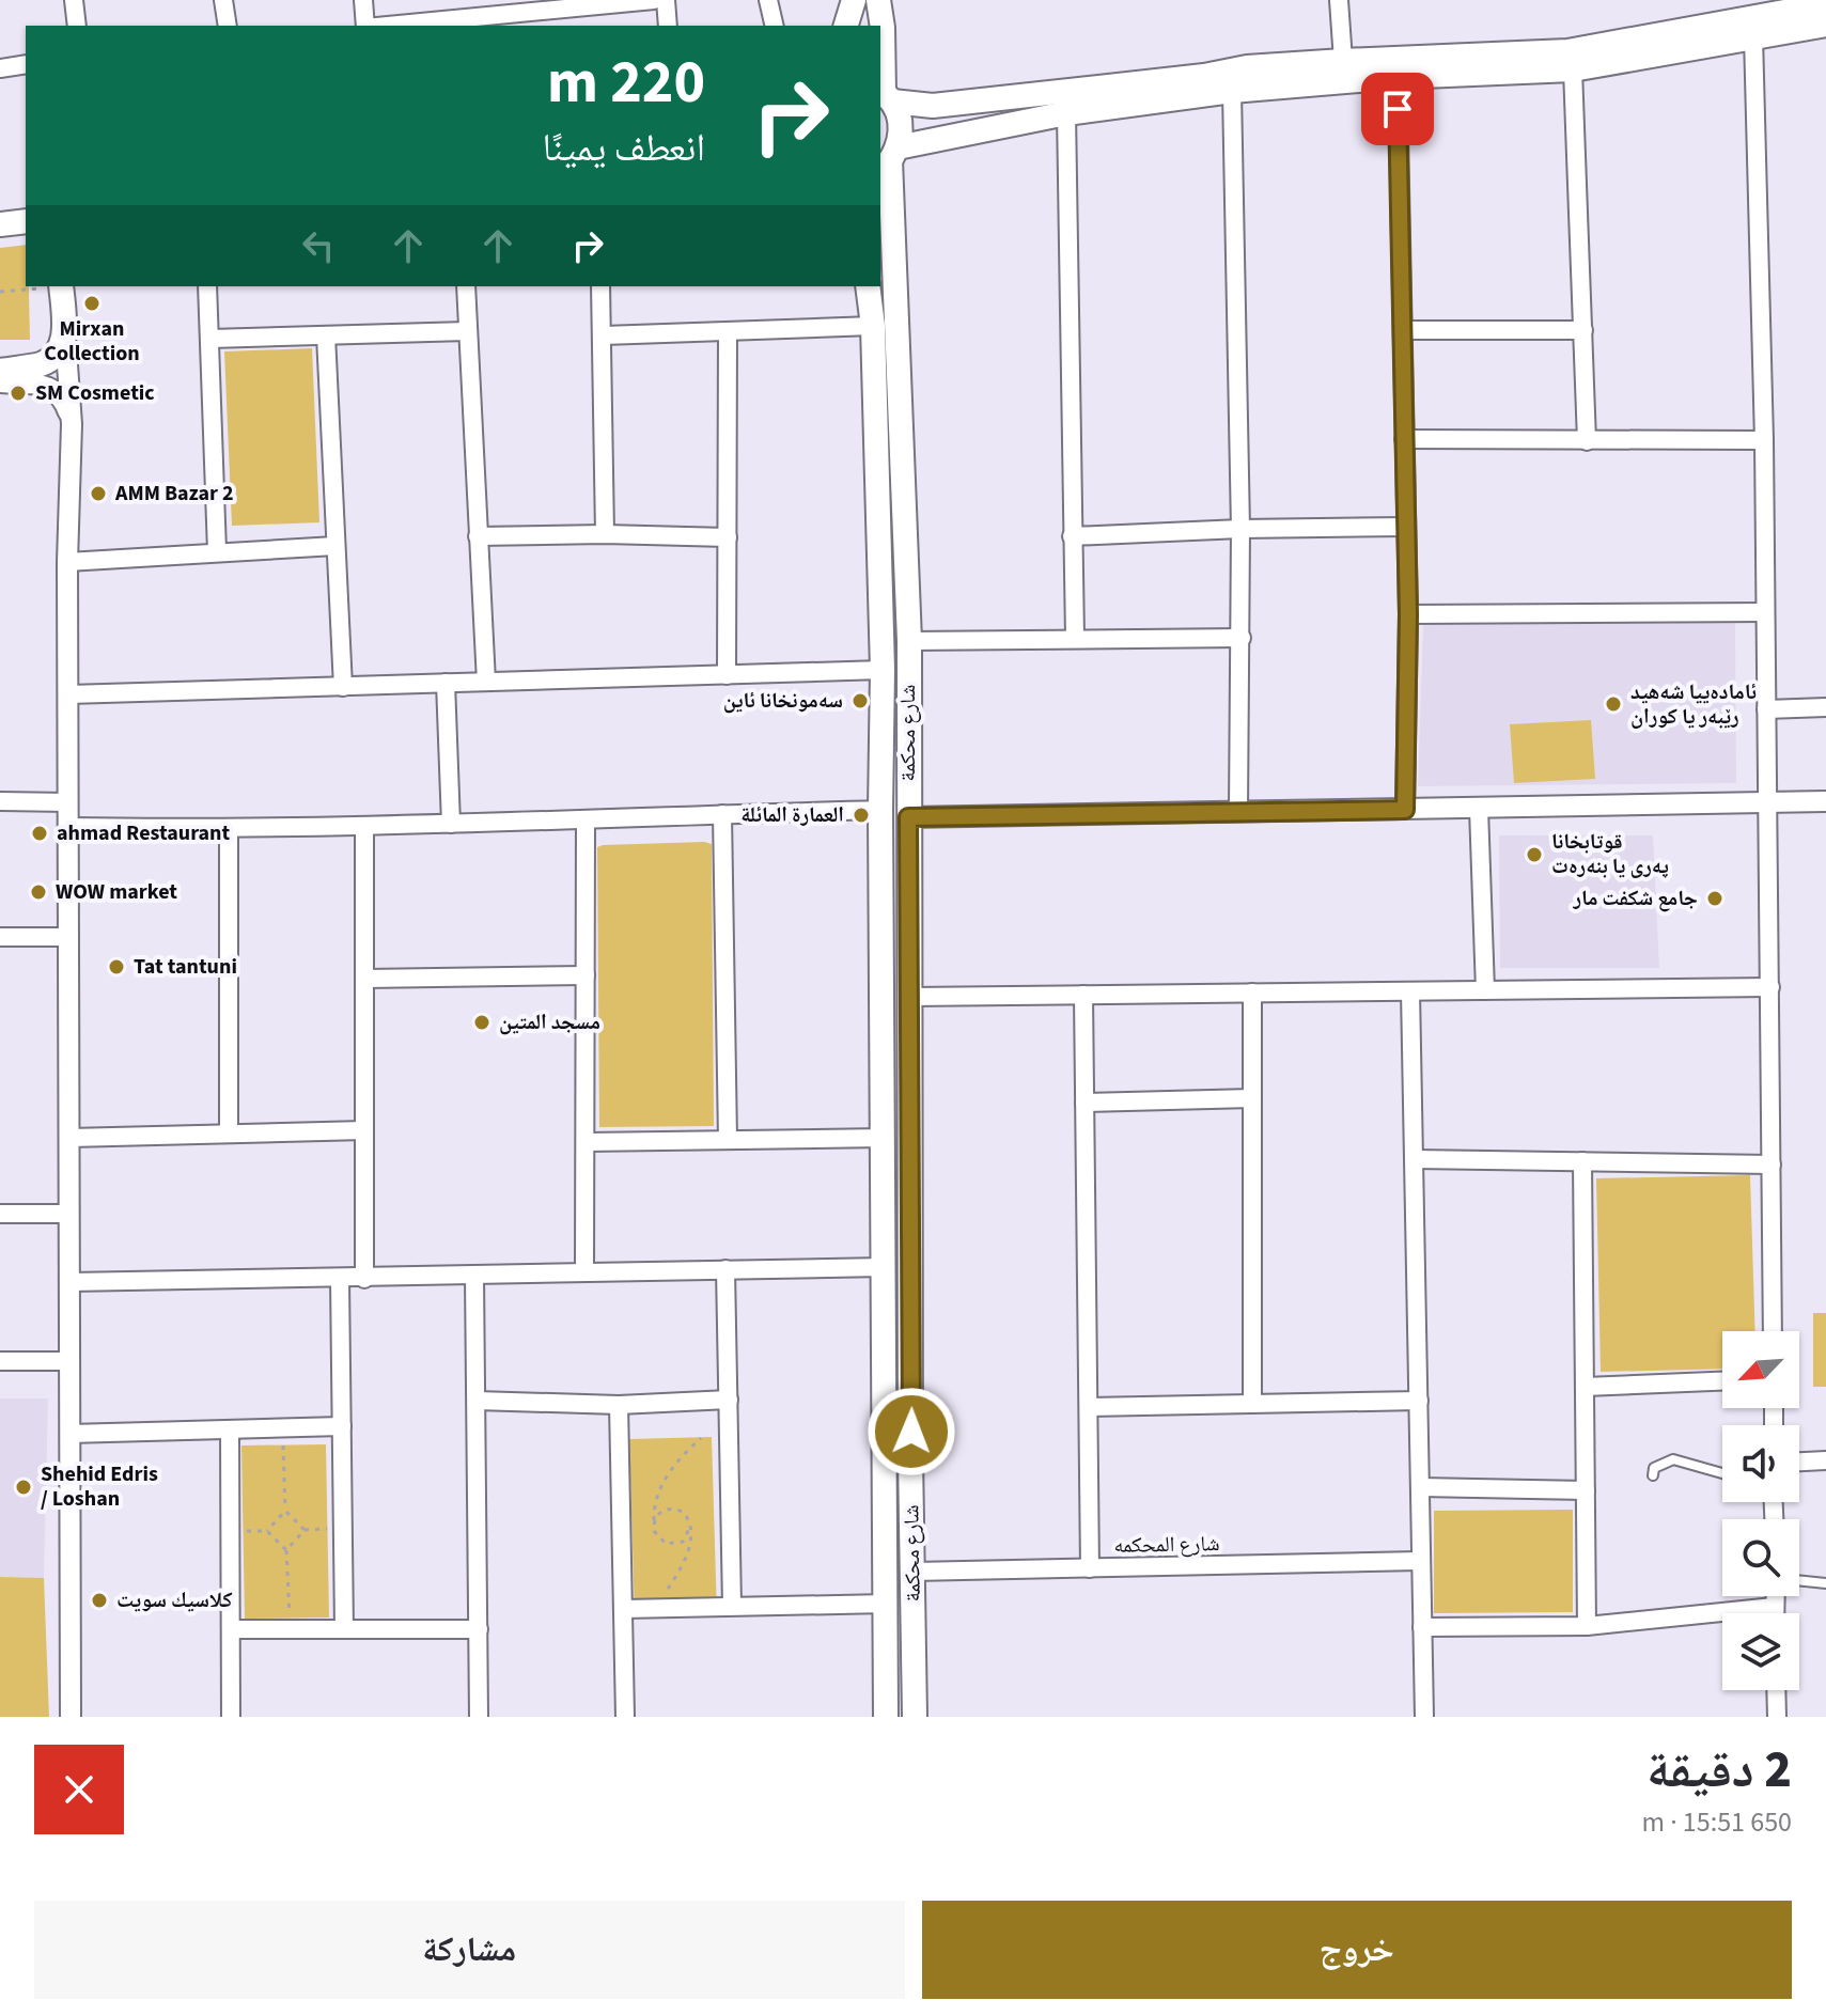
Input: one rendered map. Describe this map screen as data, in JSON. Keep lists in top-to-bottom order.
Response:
{
  "streets": {
    "main road": ["شارع محكمة"],
    "street": ["شارع المحكمه"]
  },
  "crossings": [
    ["شارع محكمة", "شارع المحكمه"]
  ],
  "places": [
    "Mirxan Collection",
    "SM Cosmetic",
    "AMM Bazar 2",
    "سەمونخانا ئاین",
    "ئامادەییا شەهید رێبەر یا کوران",
    "العمارة المائلة",
    "ahmad Restaurant",
    "قوتابخانا پەری یا بنەرەت",
    "WOW market",
    "جامع شكفت مار",
    "Tat tantuni",
    "مسجد المتين",
    "Shehid Edris / Loshan",
    "كلاسيك سويت"
  ],
  "north": "bottom left",
  "page": {
    "turn": ["220 m", "انعطف يمينًا"],
    "heading": ["2 دقيقة", "650 m · 15:51"],
    "buttons": ["خروج", "مشاركة"]
  }
}
